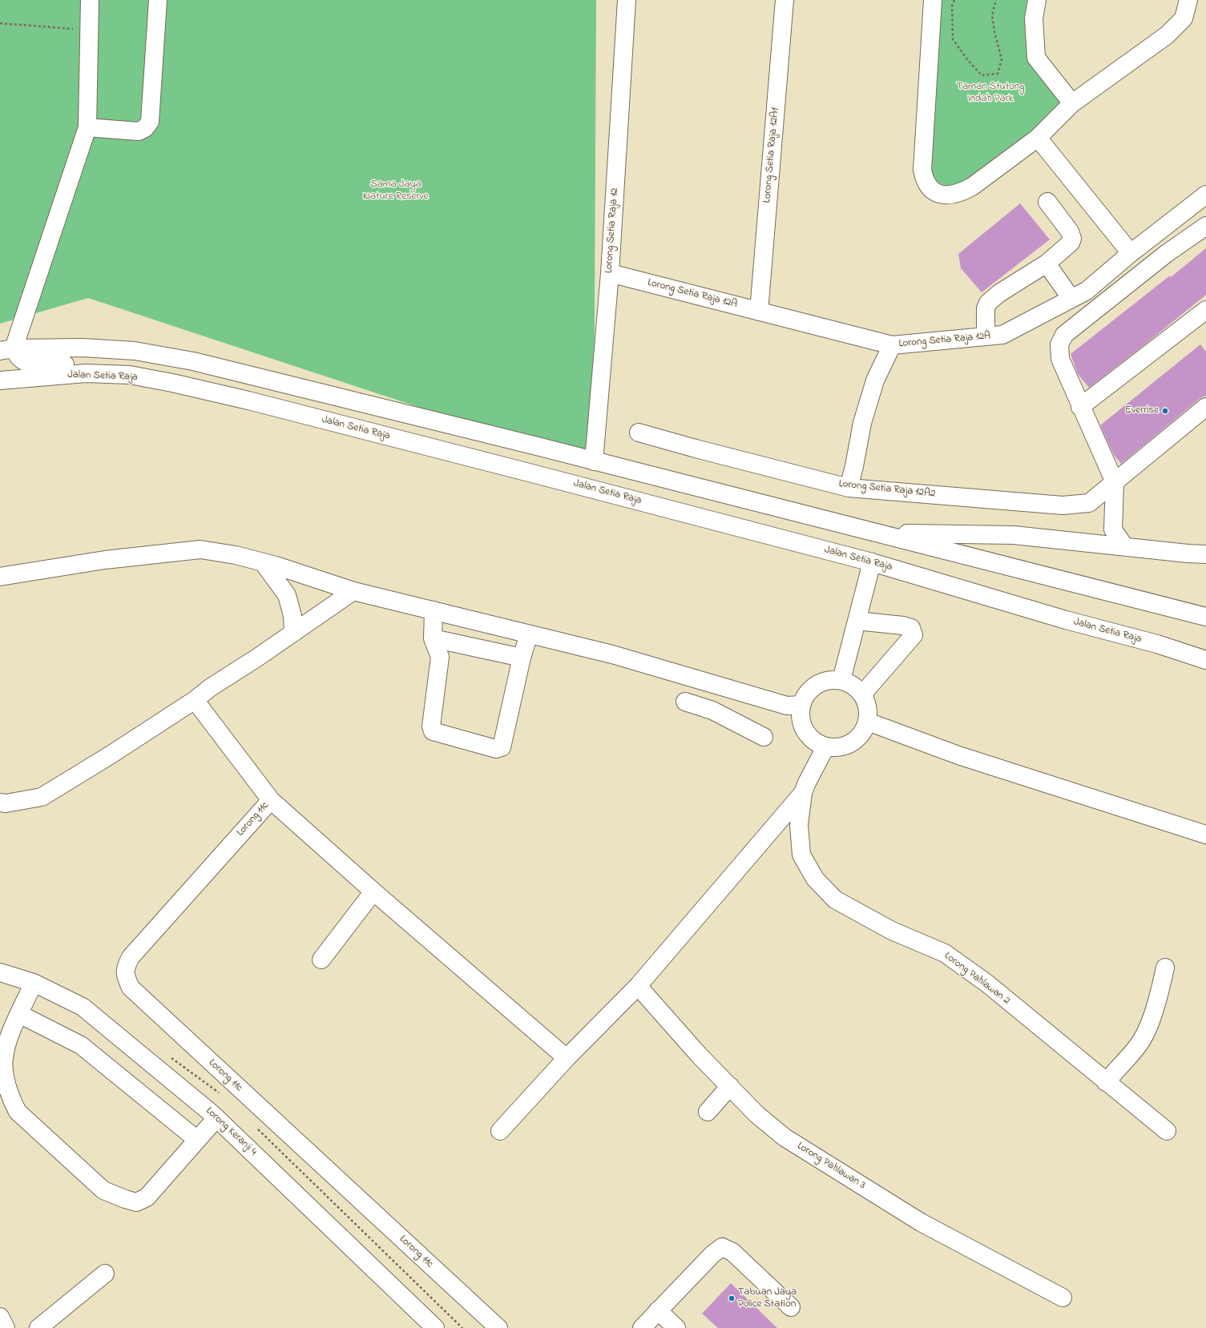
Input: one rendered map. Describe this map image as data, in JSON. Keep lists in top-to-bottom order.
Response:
{
  "streets": {
    "main road": [
      "Lorong Setia Raja 12A1",
      "Lorong Setia Raja 12",
      "Lorong Setia Raja 12A",
      "Jalan Setia Raja",
      "Lorong Setia Raja 12A2",
      "Lorong 11c",
      "Lorong Pahlawan 2",
      "Lorong Keranji 4",
      "Lorong Pahlawan 3"
    ]
  },
  "crossings": [
    ["Lorong Setia Raja 12A1", "Lorong Setia Raja 12A"],
    ["Lorong Setia Raja 12", "Lorong Setia Raja 12A"]
  ],
  "parks": ["Taman Stutong Indah Park", "Sama Jaya Nature Reserve"],
  "places": ["Everrise", "Tabuan Jaya Police Station"]
}
